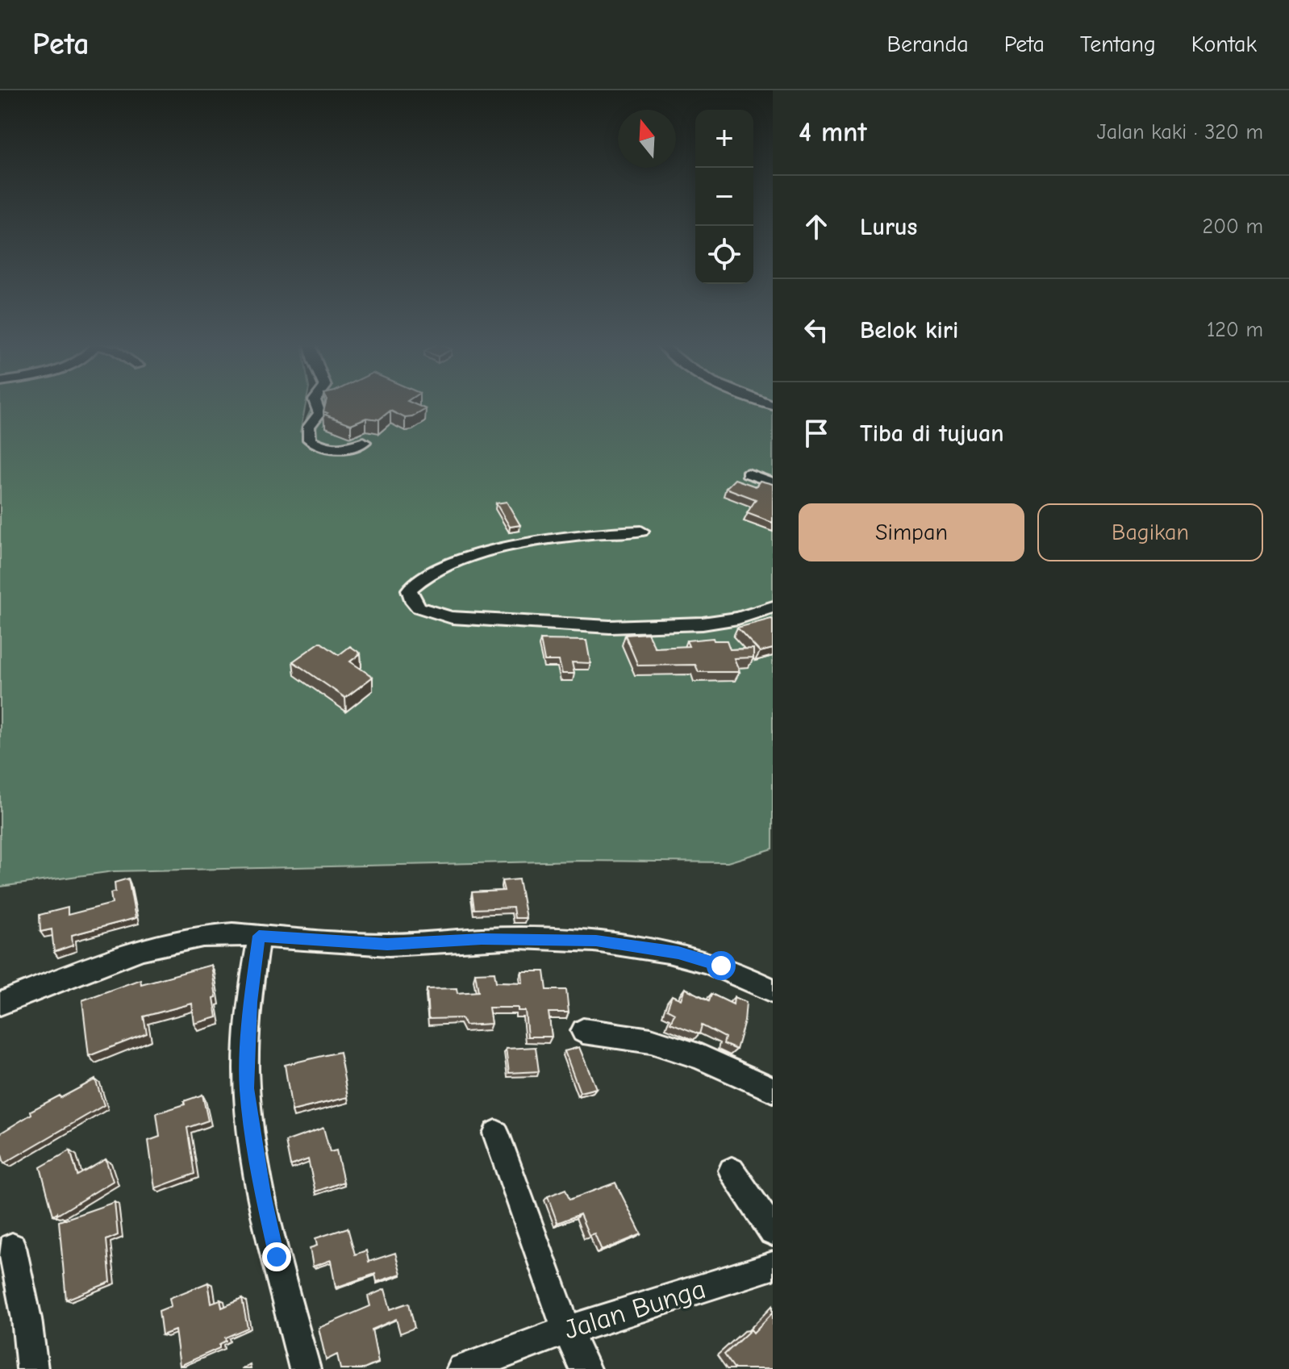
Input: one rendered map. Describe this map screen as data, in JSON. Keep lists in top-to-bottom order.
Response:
{
  "streets": {
    "street": ["Jalan Bunga"]
  },
  "north": "top",
  "page": {
    "header": "Peta",
    "nav": [
      "Beranda",
      "Peta",
      "Tentang",
      "Kontak"
    ],
    "heading": ["4 mnt", "Jalan kaki · 320 m"],
    "map_buttons": ["+", "−"],
    "list": [
      ["Lurus", "200 m"],
      ["Belok kiri", "120 m"],
      "Tiba di tujuan"
    ],
    "buttons": ["Simpan", "Bagikan"]
  }
}
